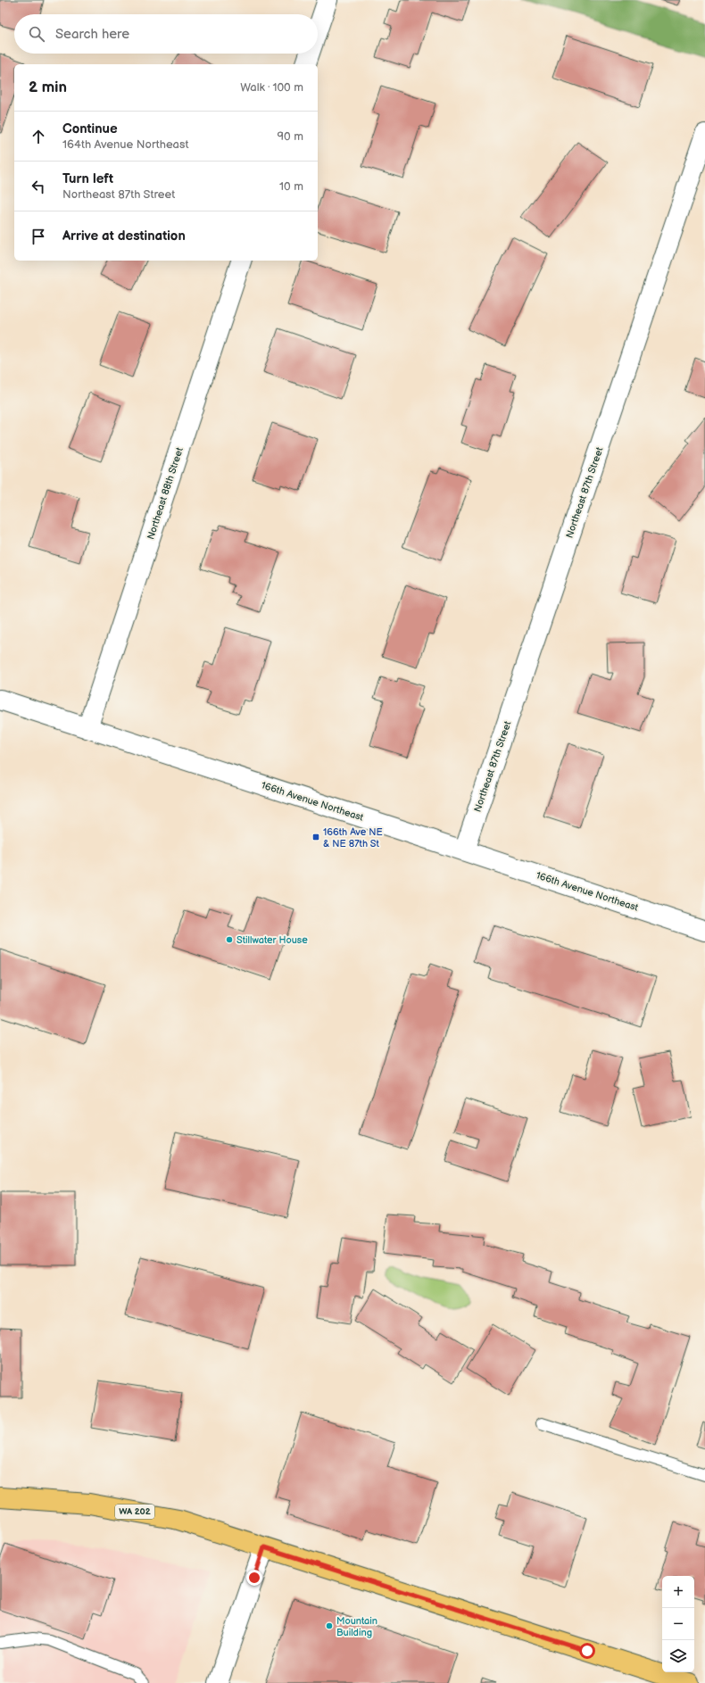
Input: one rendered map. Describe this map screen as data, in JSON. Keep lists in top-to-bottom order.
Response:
{
  "streets": {
    "main road": ["WA 202"],
    "street": ["Northeast 87th Street", "Northeast 88th Street", "166th Avenue Northeast"]
  },
  "crossings": [
    ["Northeast 87th Street", "166th Avenue Northeast"],
    ["Northeast 88th Street", "166th Avenue Northeast"]
  ],
  "places": {
    "transit": ["166th Ave NE & NE 87th St"],
    "other": ["Stillwater House", "Mountain Building"]
  },
  "page": {
    "search": "Search here",
    "heading": ["2 min", "Walk · 100 m"],
    "list": [
      ["Continue", "164th Avenue Northeast", "90 m"],
      ["Turn left", "Northeast 87th Street", "10 m"],
      "Arrive at destination"
    ],
    "map_buttons": ["+", "−"]
  }
}
